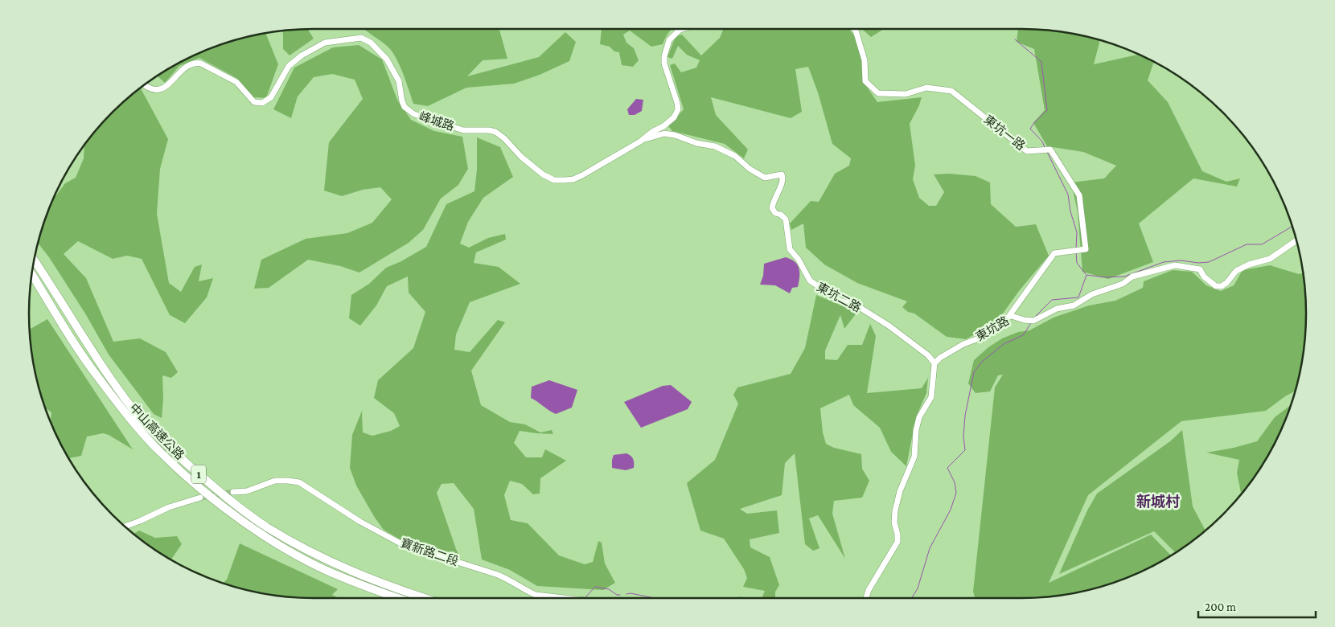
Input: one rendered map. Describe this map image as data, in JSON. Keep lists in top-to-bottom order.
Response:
{
  "streets": {
    "highway": ["中山高速公路", "1"],
    "street": [
      "峰城路",
      "東坑一路",
      "東坑二路",
      "東坑路",
      "寶新路二段"
    ]
  },
  "crossings": [
    ["峰城路", "東坑二路"],
    ["東坑一路", "東坑路"],
    ["東坑二路", "東坑路"]
  ],
  "districts": ["新城村"],
  "scale_bar": "200 m"
}
